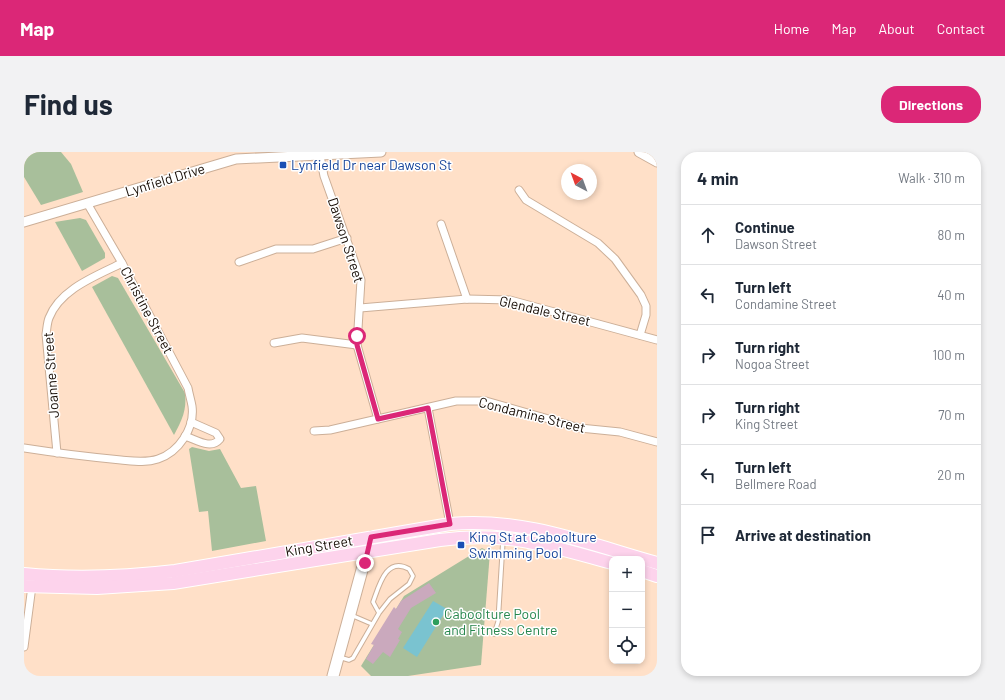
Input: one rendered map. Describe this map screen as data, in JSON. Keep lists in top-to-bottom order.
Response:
{
  "streets": {
    "main road": ["King Street"],
    "street": [
      "Lynfield Drive",
      "Dawson Street",
      "Christine Street",
      "Glendale Street",
      "Joanne Street",
      "Condamine Street"
    ]
  },
  "crossings": [
    ["Lynfield Drive", "Dawson Street"],
    ["Lynfield Drive", "Christine Street"],
    ["Dawson Street", "Glendale Street"],
    ["Dawson Street", "Condamine Street"],
    ["Christine Street", "Joanne Street"]
  ],
  "places": {
    "transit": ["Lynfield Dr near Dawson St", "King St at Caboolture Swimming Pool"],
    "other": ["Caboolture Pool and Fitness Centre"]
  },
  "north": "top left",
  "page": {
    "header": "Map",
    "nav": [
      "Home",
      "Map",
      "About",
      "Contact"
    ],
    "buttons": "Directions",
    "title": "Find us",
    "heading": ["4 min", "Walk · 310 m"],
    "list": [
      ["Continue", "Dawson Street", "80 m"],
      ["Turn left", "Condamine Street", "40 m"],
      ["Turn right", "Nogoa Street", "100 m"],
      ["Turn right", "King Street", "70 m"],
      ["Turn left", "Bellmere Road", "20 m"],
      "Arrive at destination"
    ],
    "map_buttons": ["+", "−"]
  }
}
